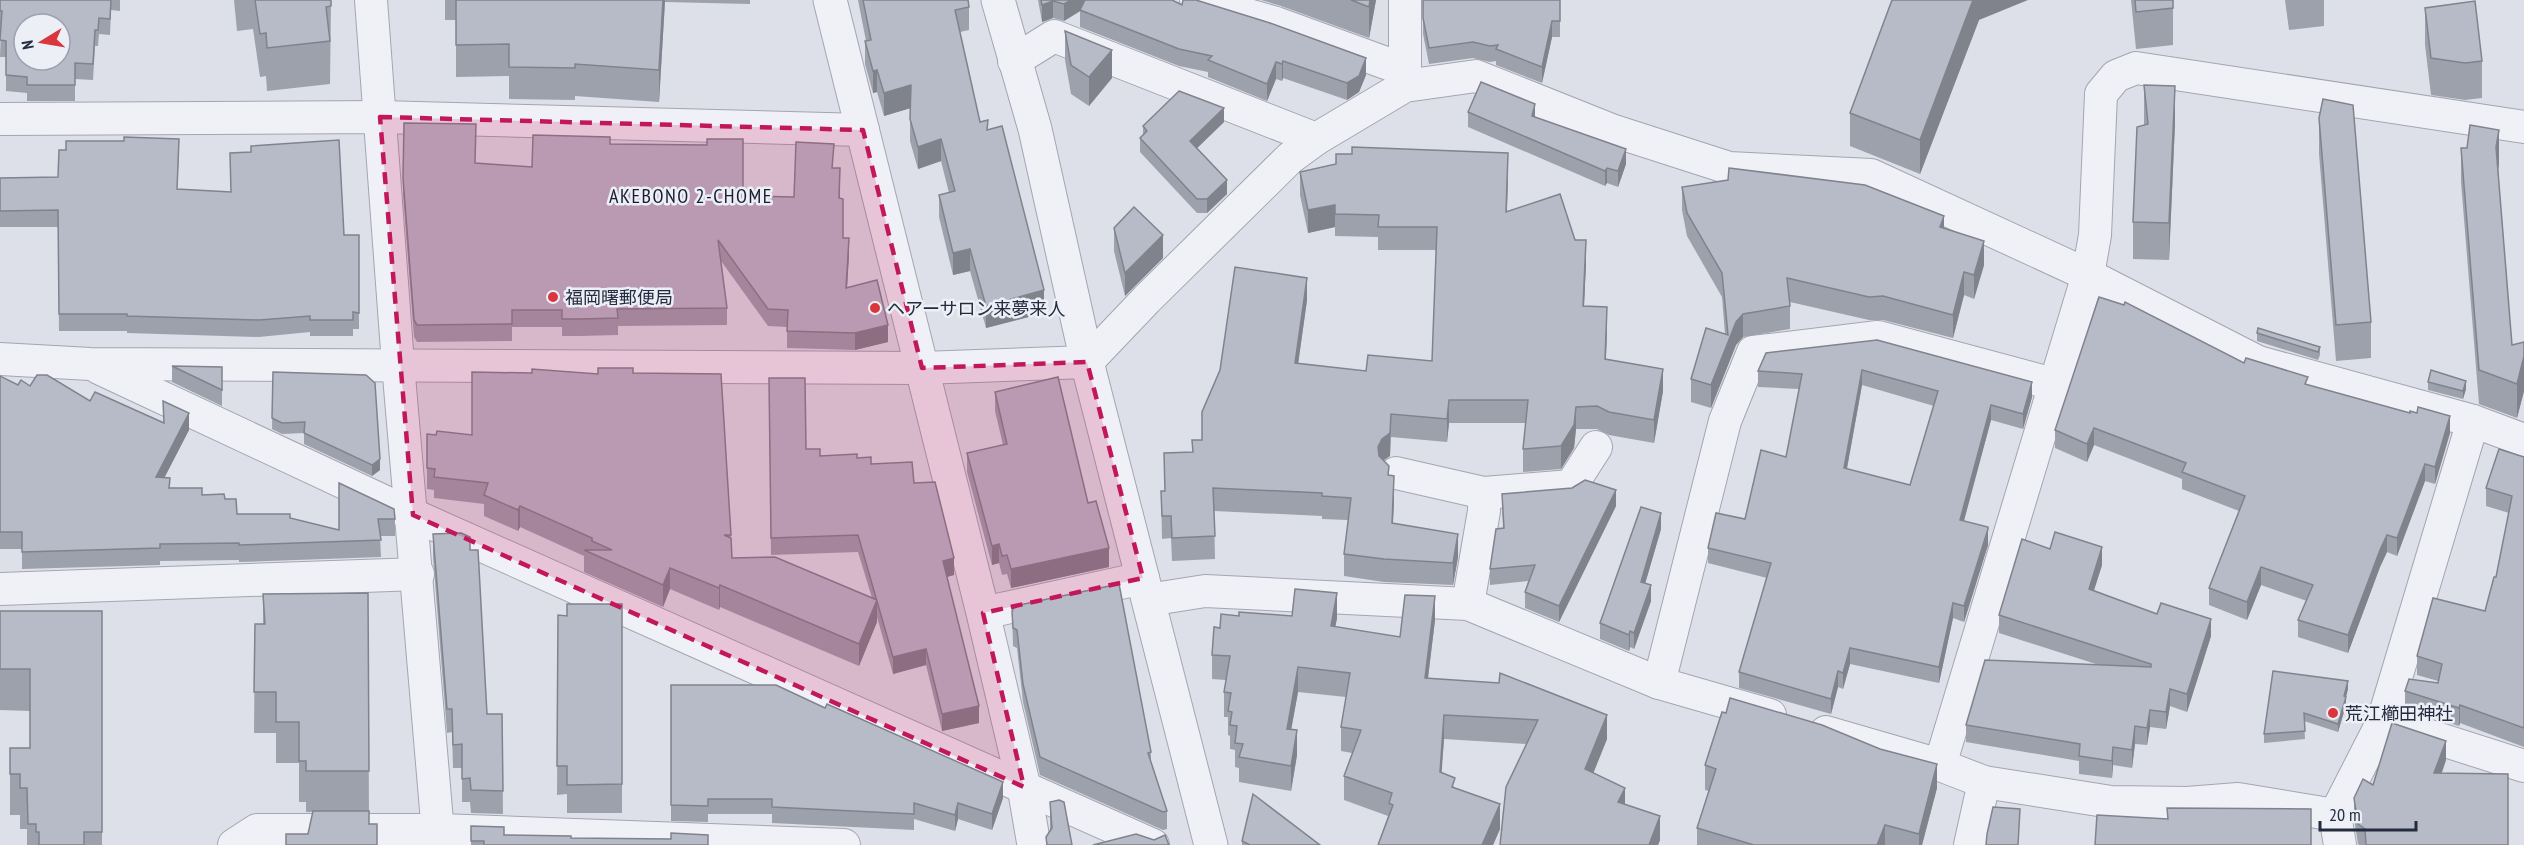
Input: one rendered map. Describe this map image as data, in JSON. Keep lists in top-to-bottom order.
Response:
{
  "districts": ["AKEBONO 2-CHOME"],
  "places": ["福岡曙郵便局", "ヘアーサロン来夢来人", "荒江櫛田神社"],
  "scale_bar": "20 m",
  "north": "left"
}
